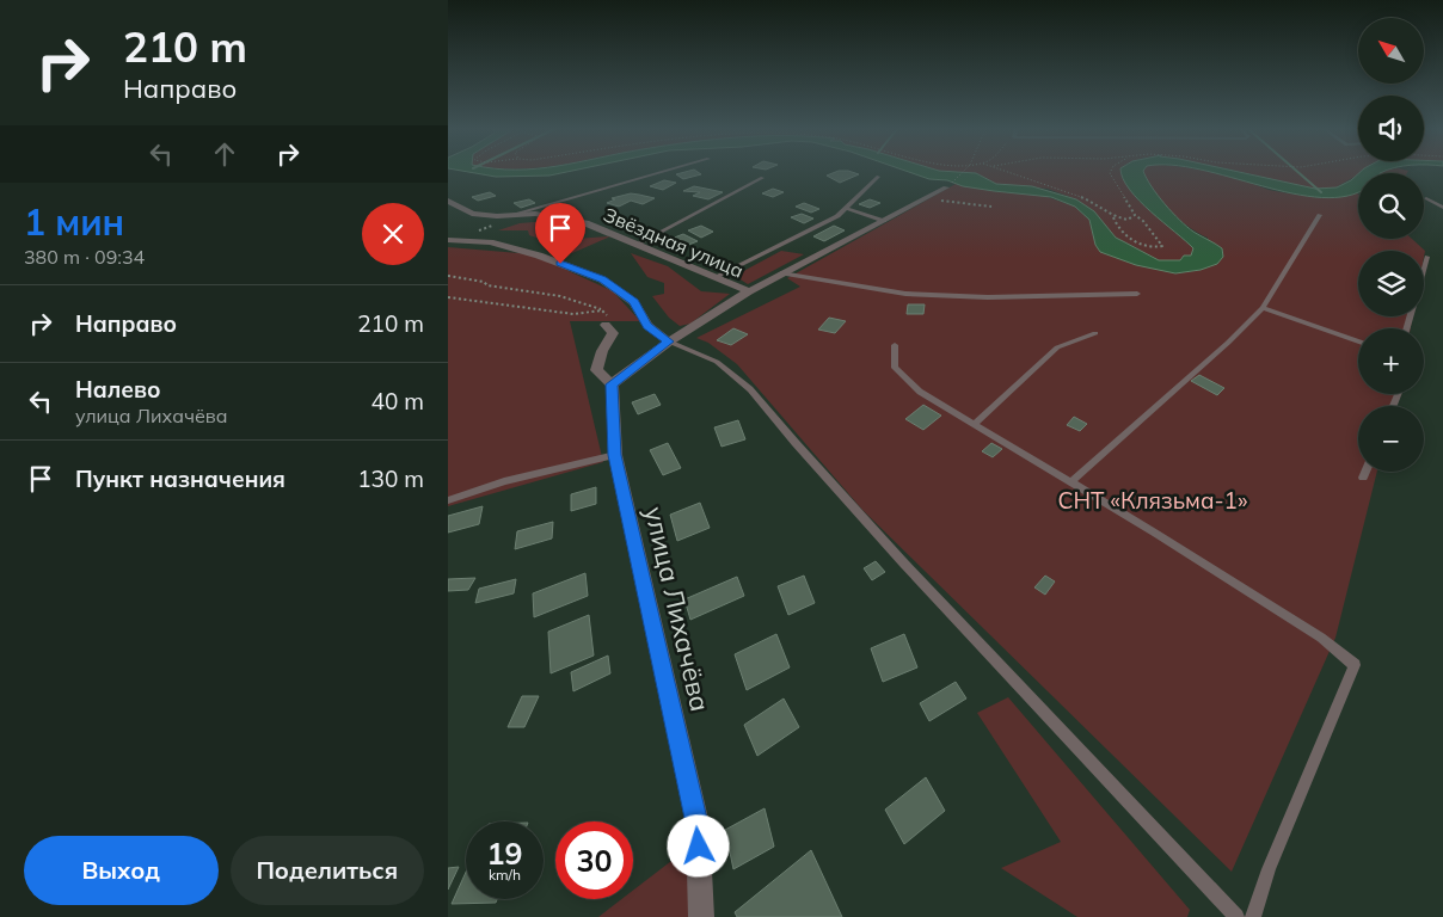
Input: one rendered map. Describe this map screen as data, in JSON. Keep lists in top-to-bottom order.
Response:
{
  "streets": {
    "street": ["Звёздная улица", "улица Лихачёва"]
  },
  "parks": ["СНТ «Клязьма-1»"],
  "north": "top left",
  "page": {
    "turn": ["210 m", "Направо"],
    "map_buttons": ["+", "−"],
    "heading": ["1 мин", "380 m · 09:34"],
    "list": [
      {
        "name": "Направо",
        "value": "210 m"
      },
      {
        "name": "Налево",
        "note": "улица Лихачёва",
        "value": "40 m"
      },
      {
        "name": "Пункт назначения",
        "value": "130 m"
      }
    ],
    "speed": "19 km/h",
    "limit": "30",
    "buttons": ["Выход", "Поделиться"]
  }
}
